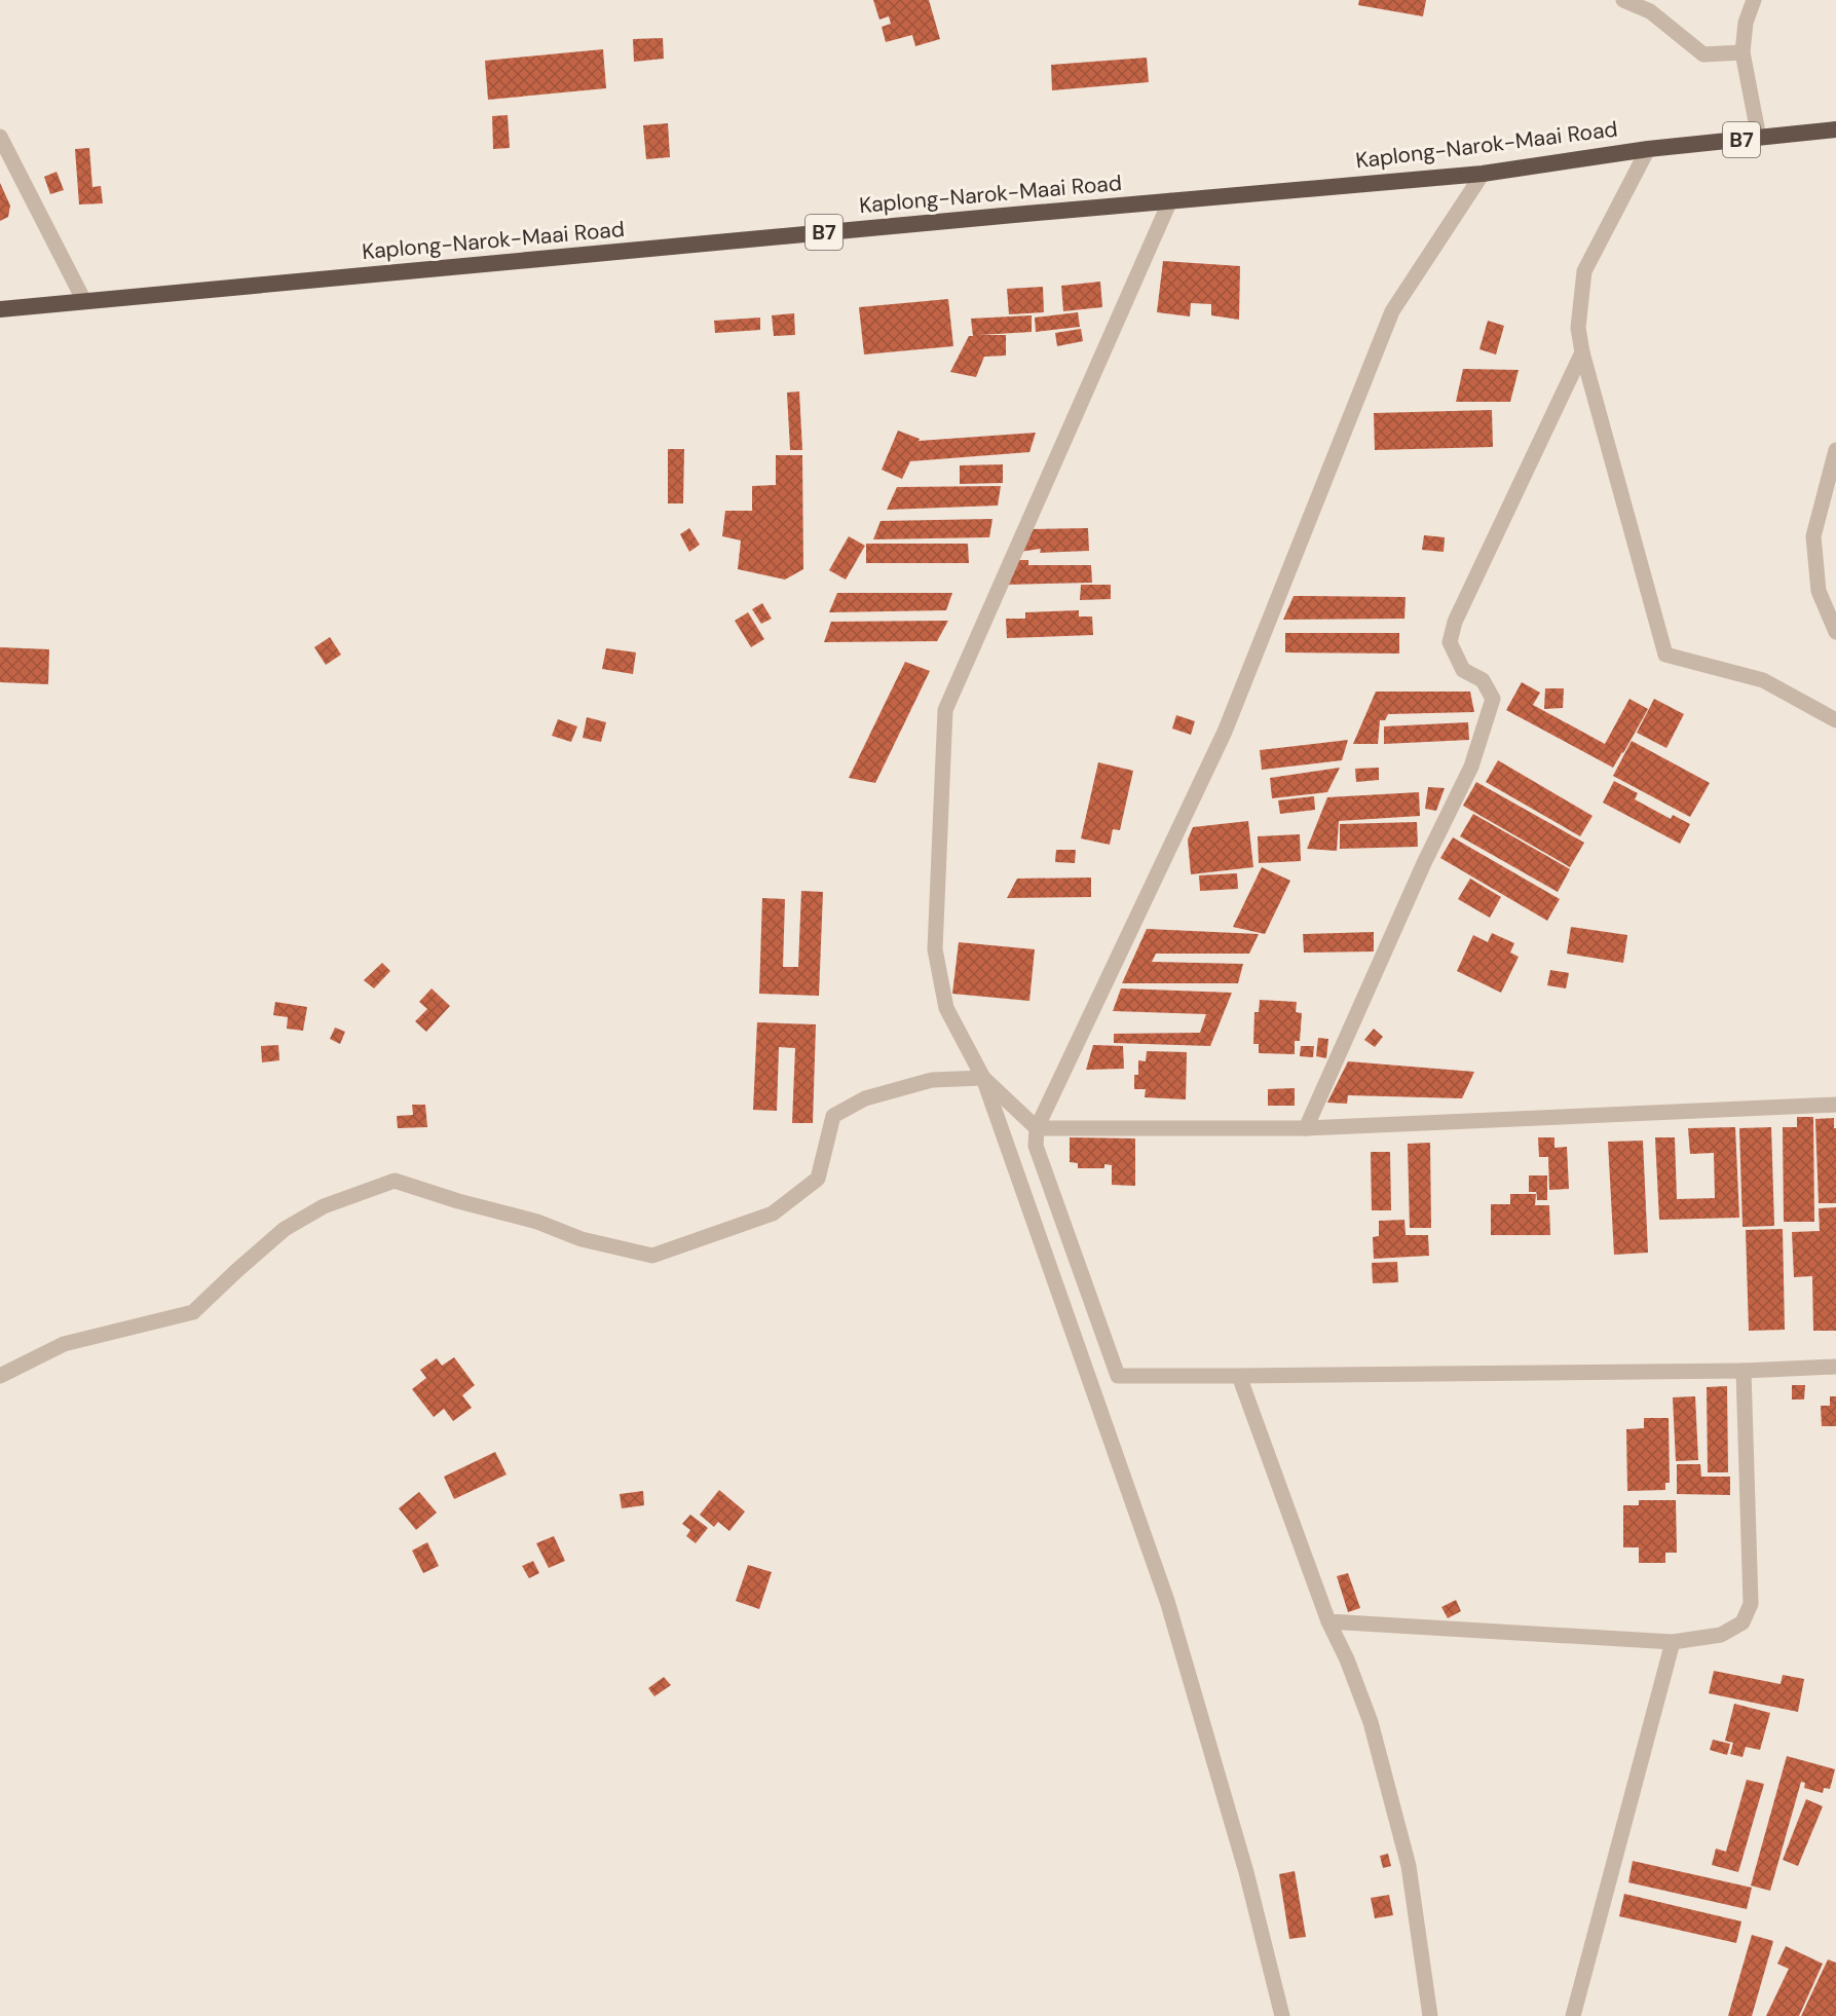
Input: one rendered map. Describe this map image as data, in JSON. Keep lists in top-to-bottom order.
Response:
{
  "streets": {
    "highway": ["B7", "Kaplong-Narok-Maai Road"]
  }
}
